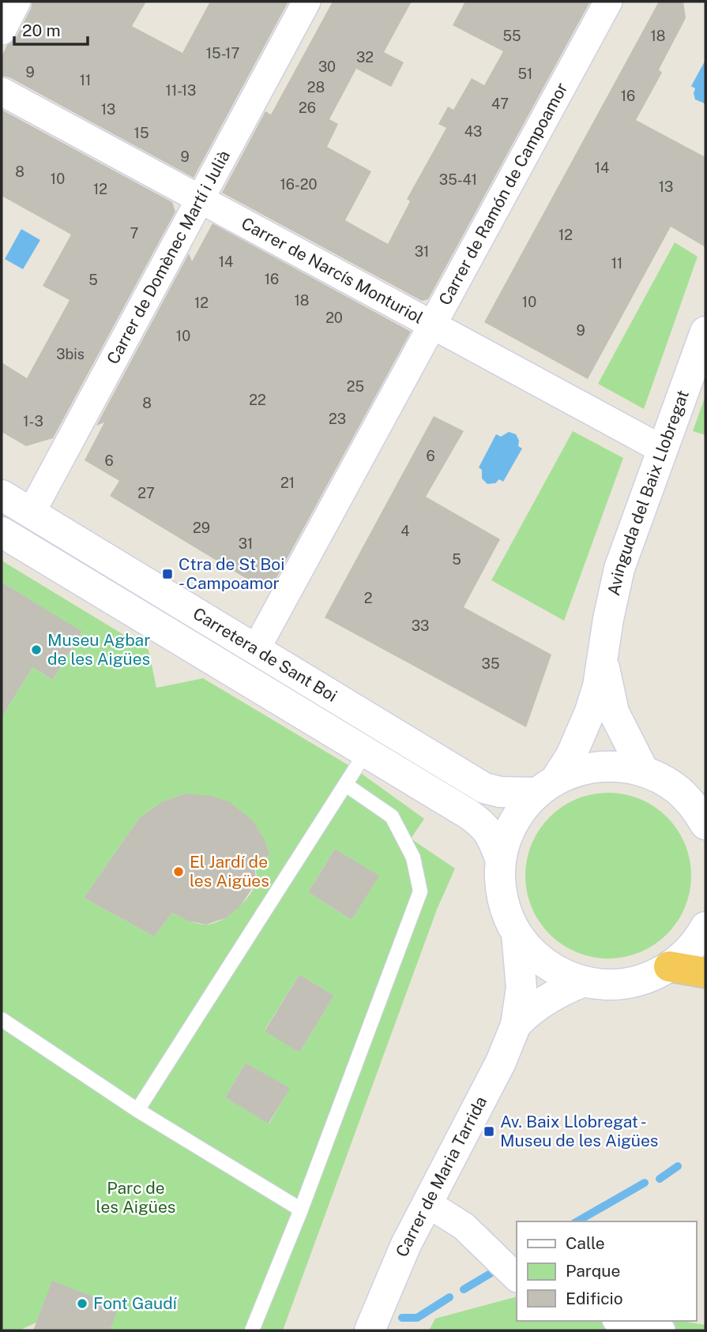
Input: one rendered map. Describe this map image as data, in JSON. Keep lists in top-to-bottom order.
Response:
{
  "streets": {
    "main road": ["Avinguda del Baix Llobregat", "Carretera de Sant Boi", "Carrer de Maria Tarrida"],
    "street": ["Carrer de Ramón de Campoamor", "Carrer de Domènec Martí i Julià", "Carrer de Narcís Monturiol"]
  },
  "crossings": [
    ["Carrer de Ramón de Campoamor", "Carrer de Narcís Monturiol"],
    ["Carrer de Ramón de Campoamor", "Carretera de Sant Boi"],
    ["Carrer de Domènec Martí i Julià", "Carrer de Narcís Monturiol"],
    ["Carrer de Domènec Martí i Julià", "Carretera de Sant Boi"],
    ["Carrer de Narcís Monturiol", "Avinguda del Baix Llobregat"],
    ["Avinguda del Baix Llobregat", "Carretera de Sant Boi"]
  ],
  "parks": ["Parc de les Aigües"],
  "places": {
    "transit": ["Ctra de St Boi - Campoamor", "Av. Baix Llobregat - Museu de les Aigües"],
    "other": ["Museu Agbar de les Aigües", "El Jardí de les Aigües", "Font Gaudí"]
  },
  "house_numbers": [
    "55",
    "18",
    "15-17",
    "32",
    "30",
    "9",
    "51",
    "11",
    "28",
    "11-13",
    "16",
    "47",
    "26",
    "13",
    "43",
    "15",
    "9",
    "14",
    "8",
    "10",
    "35-41",
    "16-20",
    "13",
    "12",
    "7",
    "12",
    "31",
    "14",
    "11",
    "16",
    "5",
    "18",
    "10",
    "12",
    "20",
    "9",
    "10",
    "3bis",
    "25",
    "22",
    "8",
    "23",
    "1-3",
    "6",
    "6",
    "21",
    "27",
    "29",
    "4",
    "31",
    "5",
    "2",
    "33",
    "35"
  ],
  "legend": ["Calle", "Parque", "Edificio"],
  "scale_bar": "20 m"
}
